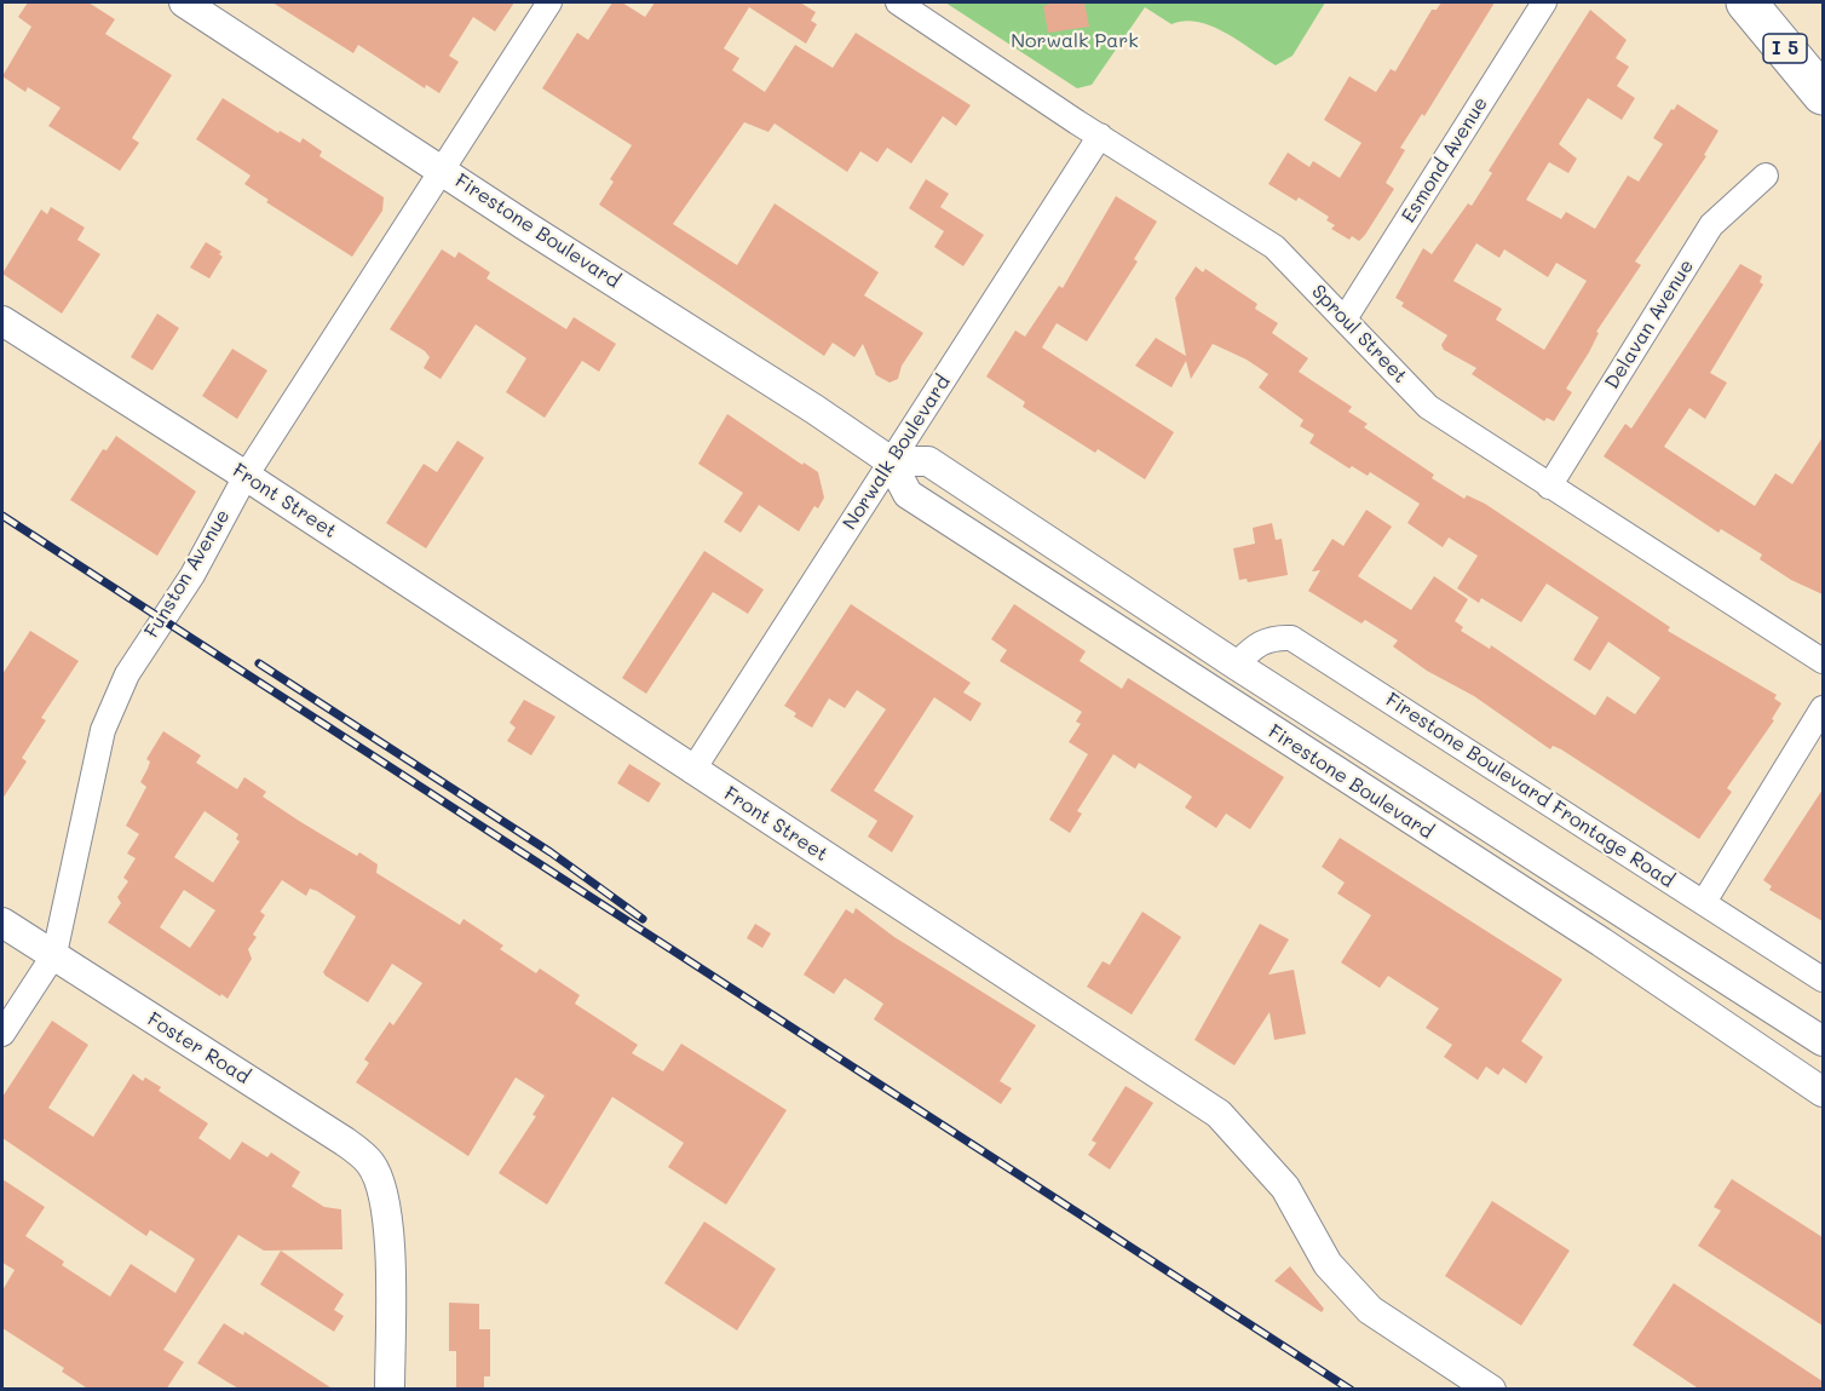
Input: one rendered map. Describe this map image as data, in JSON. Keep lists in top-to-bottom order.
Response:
{
  "streets": {
    "highway": ["I 5"],
    "street": [
      "Esmond Avenue",
      "Firestone Boulevard",
      "Delavan Avenue",
      "Sproul Street",
      "Norwalk Boulevard",
      "Front Street",
      "Funston Avenue",
      "Firestone Boulevard Frontage Road",
      "Foster Road"
    ]
  },
  "crossings": [
    ["Esmond Avenue", "Sproul Street"],
    ["Firestone Boulevard", "Norwalk Boulevard"],
    ["Firestone Boulevard", "Funston Avenue"],
    ["Firestone Boulevard", "Firestone Boulevard Frontage Road"],
    ["Delavan Avenue", "Sproul Street"],
    ["Sproul Street", "Norwalk Boulevard"],
    ["Norwalk Boulevard", "Front Street"],
    ["Front Street", "Funston Avenue"],
    ["Funston Avenue", "Foster Road"]
  ],
  "parks": ["Norwalk Park"]
}
